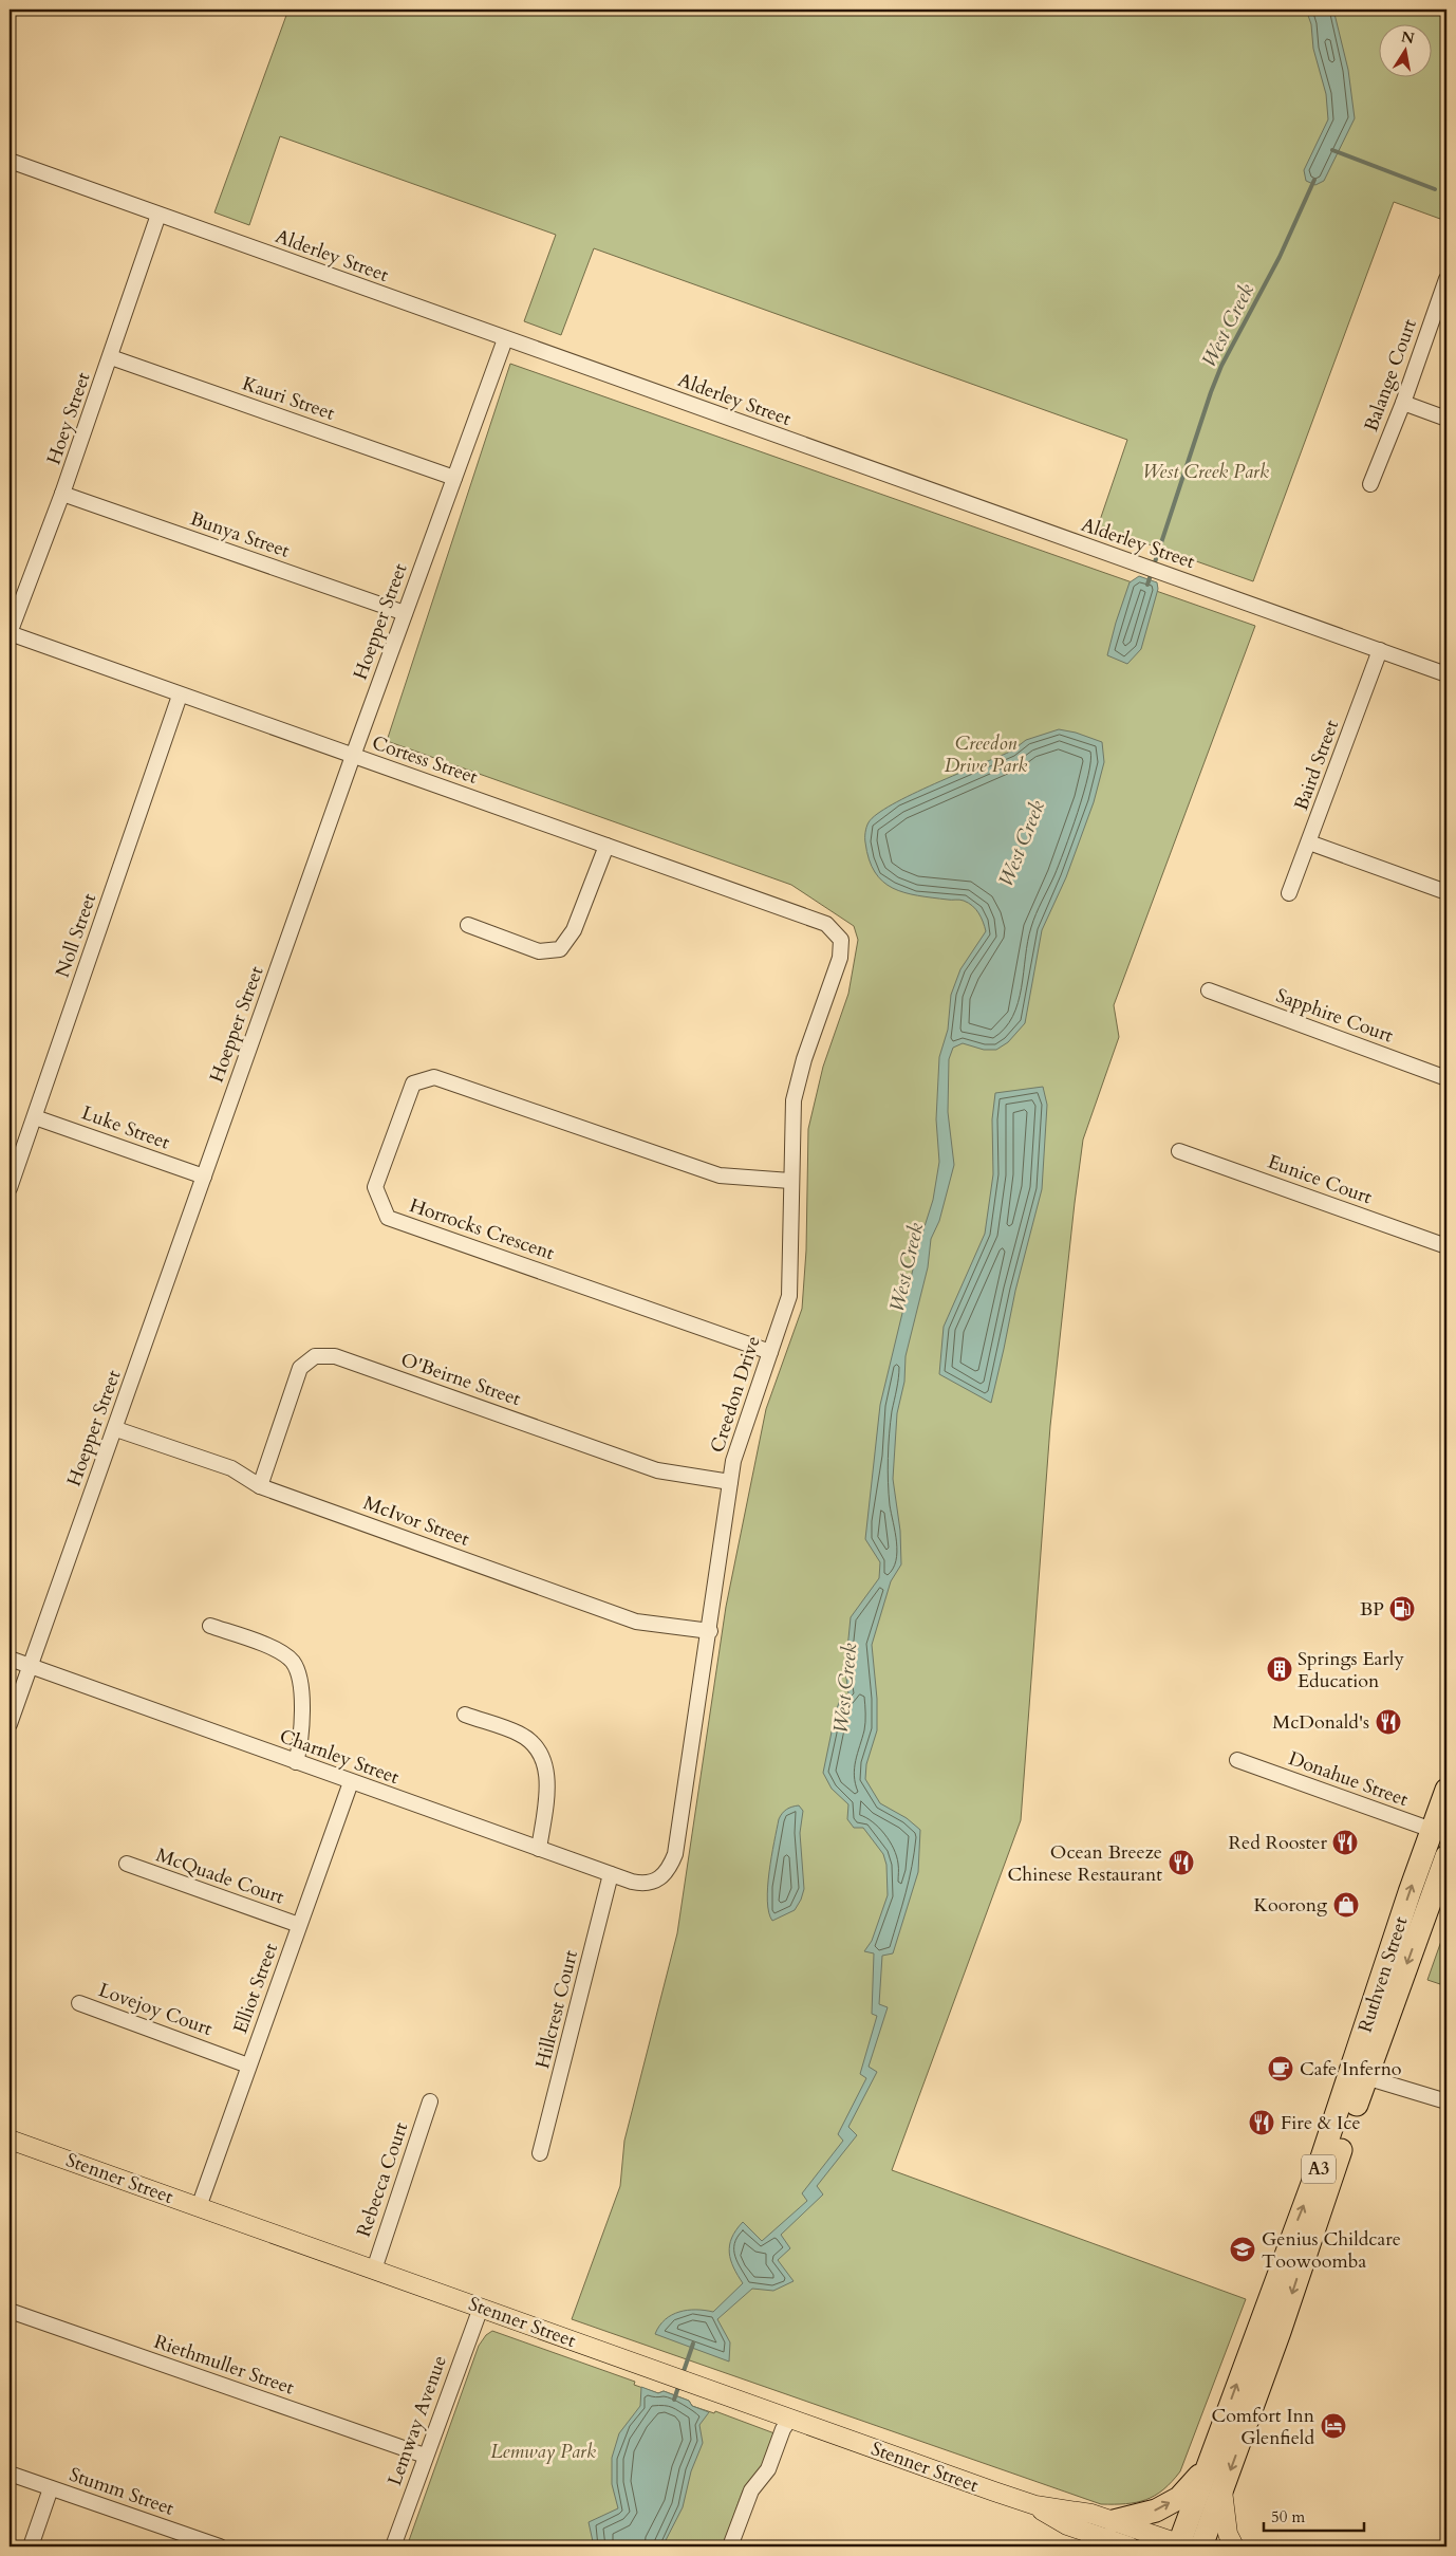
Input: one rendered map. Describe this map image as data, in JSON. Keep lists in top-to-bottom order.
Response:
{
  "streets": {
    "highway": ["Ruthven Street", "A3"],
    "main road": ["Stenner Street"],
    "street": [
      "Alderley Street",
      "Balange Court",
      "Kauri Street",
      "Hoey Street",
      "Bunya Street",
      "Hoepper Street",
      "Cortess Street",
      "Baird Street",
      "Noll Street",
      "Sapphire Court",
      "Luke Street",
      "Eunice Court",
      "Horrocks Crescent",
      "O'Beirne Street",
      "Creedon Drive",
      "McIvor Street",
      "Charnley Street",
      "Donahue Street",
      "McQuade Court",
      "Elliot Street",
      "Lovejoy Court",
      "Hillcrest Court",
      "Rebecca Court",
      "Riethmuller Street",
      "Lemway Avenue",
      "Stumm Street"
    ]
  },
  "crossings": [
    ["Alderley Street", "Hoey Street"],
    ["Alderley Street", "Hoepper Street"],
    ["Alderley Street", "Baird Street"],
    ["Kauri Street", "Hoey Street"],
    ["Kauri Street", "Hoepper Street"],
    ["Hoey Street", "Bunya Street"],
    ["Hoey Street", "Cortess Street"],
    ["Bunya Street", "Hoepper Street"],
    ["Hoepper Street", "Cortess Street"],
    ["Hoepper Street", "Luke Street"],
    ["Hoepper Street", "McIvor Street"],
    ["Hoepper Street", "Charnley Street"],
    ["Cortess Street", "Noll Street"],
    ["Cortess Street", "Creedon Drive"],
    ["Noll Street", "Luke Street"],
    ["Horrocks Crescent", "Creedon Drive"],
    ["O'Beirne Street", "Creedon Drive"],
    ["O'Beirne Street", "McIvor Street"],
    ["Creedon Drive", "McIvor Street"],
    ["Creedon Drive", "Charnley Street"],
    ["Charnley Street", "Elliot Street"],
    ["Charnley Street", "Hillcrest Court"],
    ["Donahue Street", "Ruthven Street"],
    ["McQuade Court", "Elliot Street"],
    ["Ruthven Street", "Stenner Street"],
    ["Elliot Street", "Lovejoy Court"],
    ["Elliot Street", "Stenner Street"],
    ["Stenner Street", "Rebecca Court"],
    ["Stenner Street", "Lemway Avenue"],
    ["Riethmuller Street", "Lemway Avenue"]
  ],
  "water": ["West Creek"],
  "parks": ["West Creek Park", "Creedon Drive Park", "Lemway Park"],
  "places": {
    "fuel station": ["BP"],
    "building": ["Springs Early Education"],
    "restaurant": [
      "McDonald's",
      "Red Rooster",
      "Ocean Breeze Chinese Restaurant",
      "Fire & Ice"
    ],
    "shop": ["Koorong"],
    "cafe": ["Cafe Inferno"],
    "school or university": ["Genius Childcare Toowoomba"],
    "hotel": ["Comfort Inn Glenfield"]
  },
  "scale_bar": "50 m",
  "north": "top"
}
